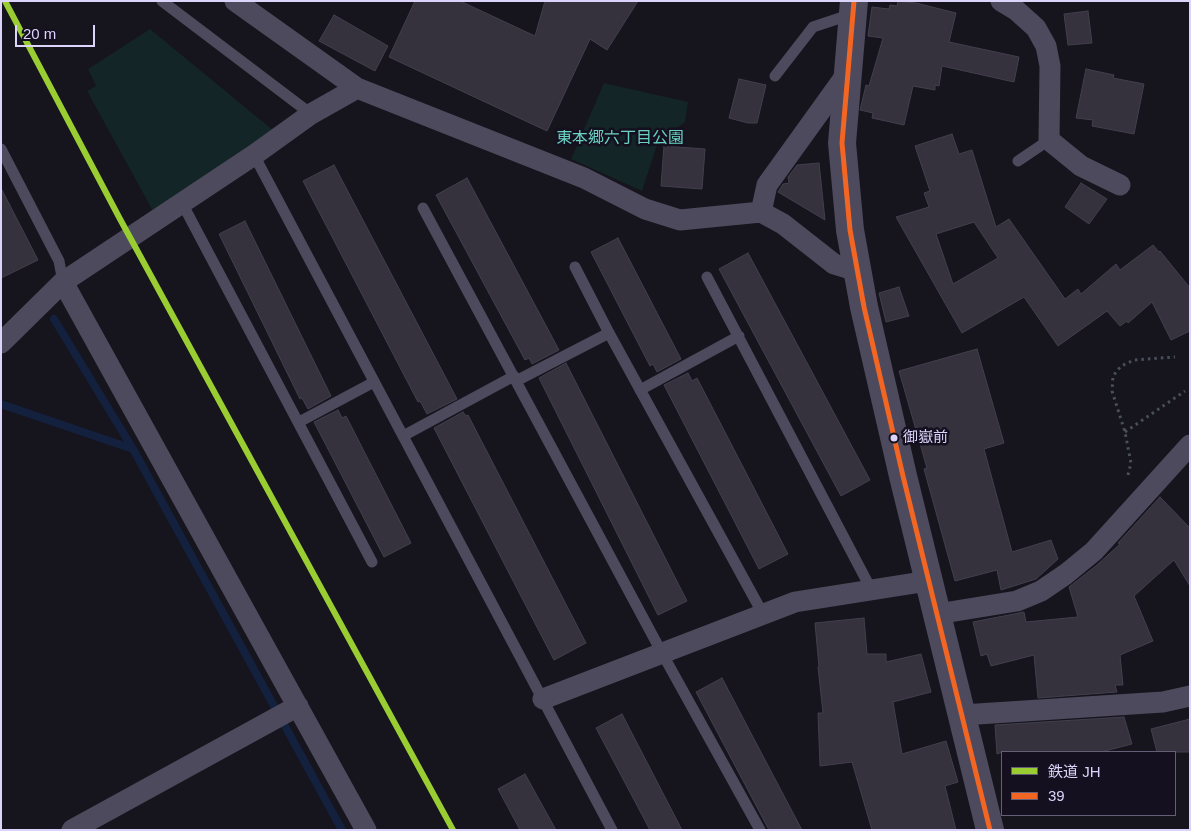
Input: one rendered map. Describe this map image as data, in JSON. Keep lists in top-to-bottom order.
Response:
{
  "parks": ["東本郷六丁目公園"],
  "places": ["御嶽前"],
  "lines": ["rail line JH", "transit line 39"],
  "legend": ["鉄道 JH", "39"],
  "scale_bar": "20 m"
}
